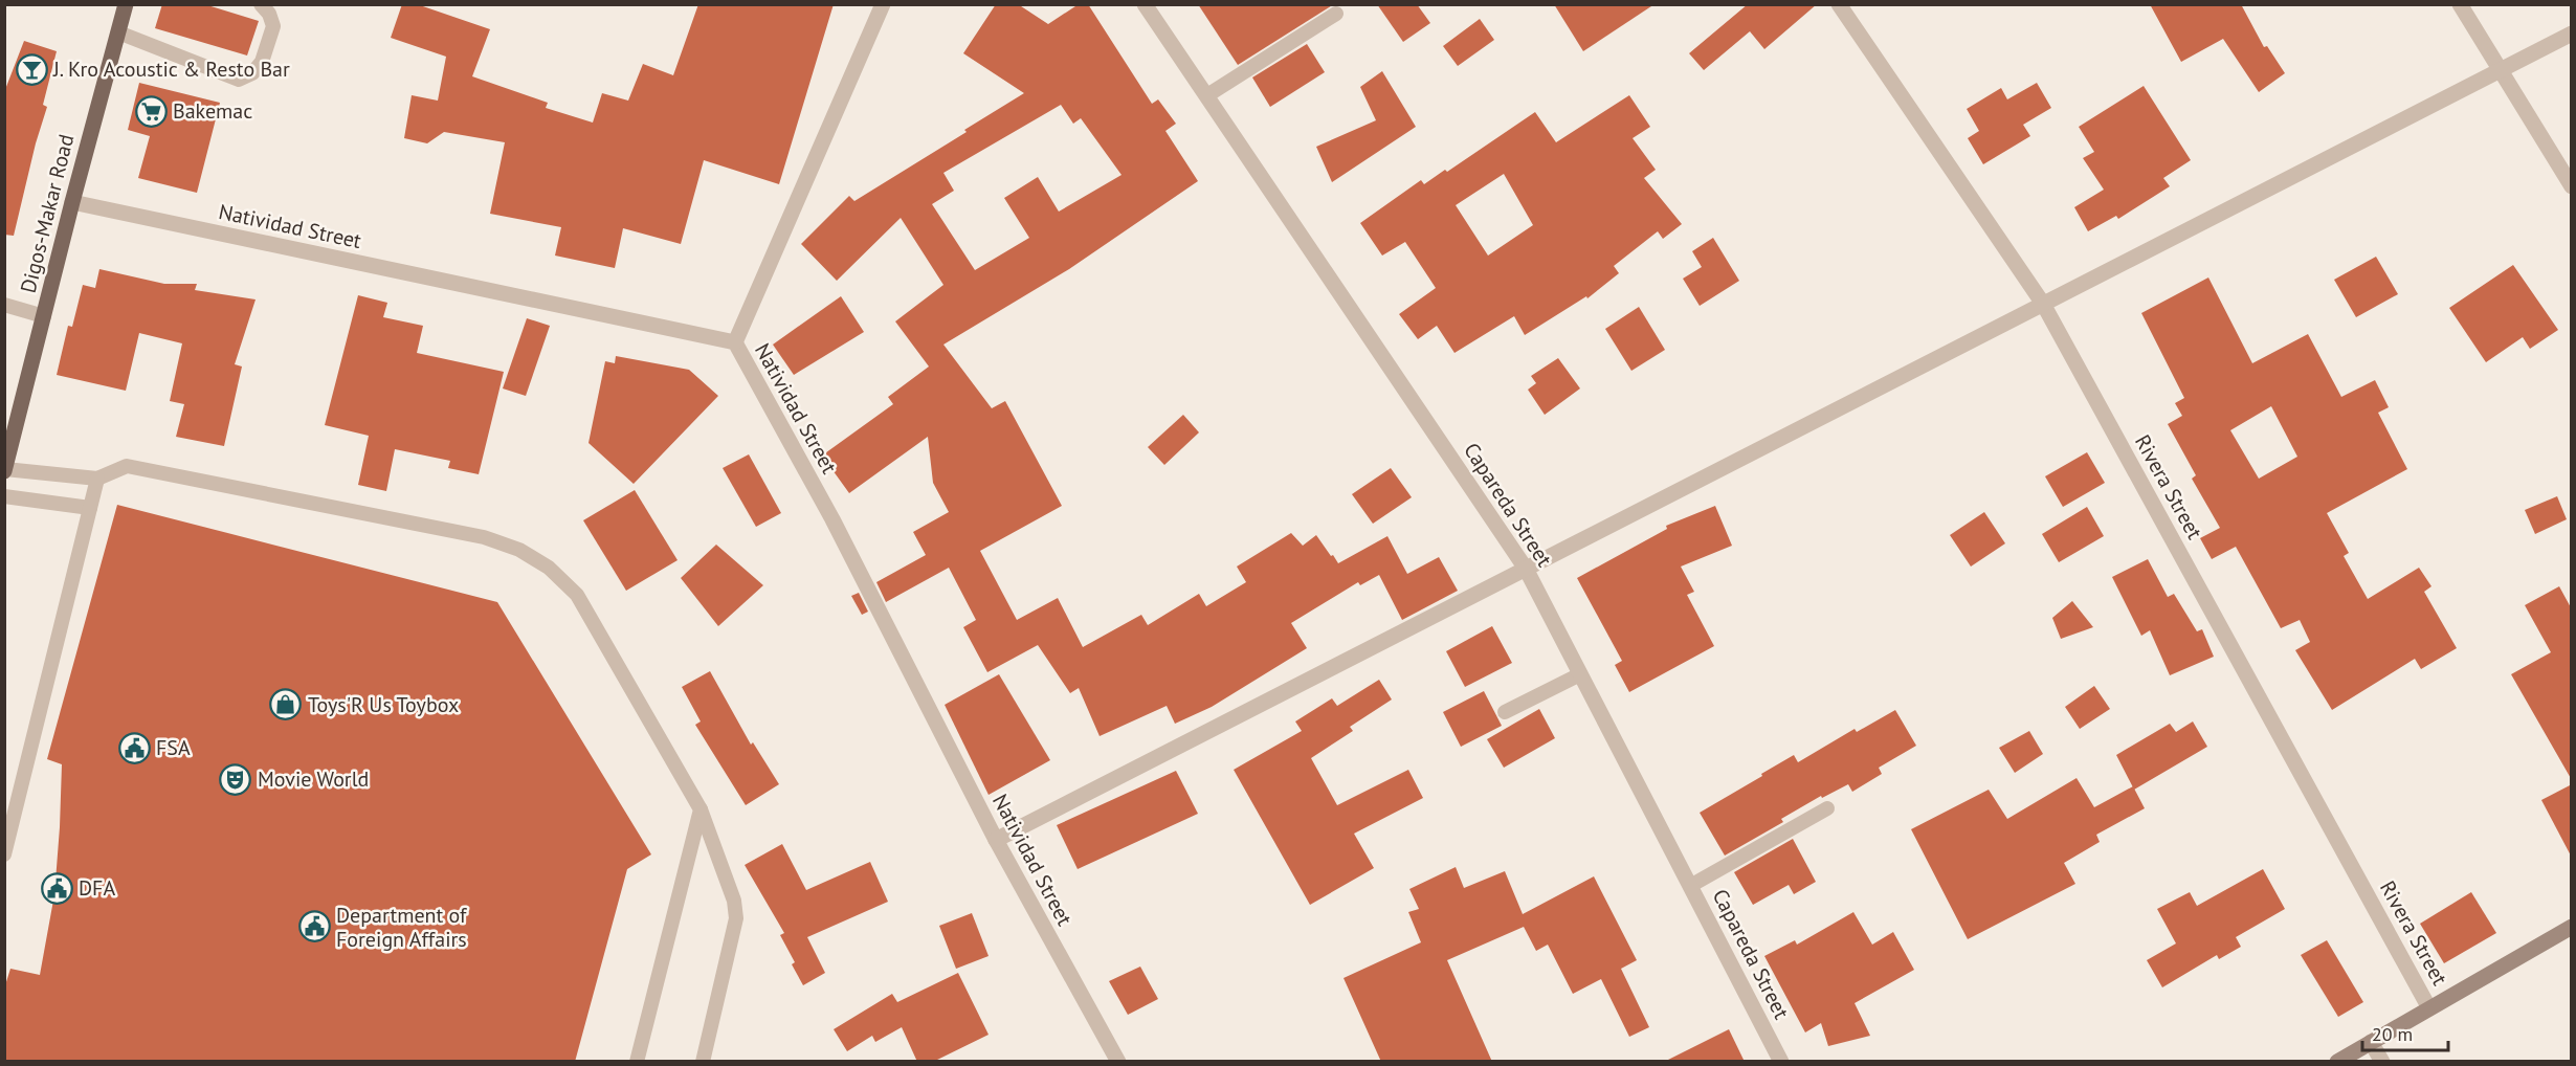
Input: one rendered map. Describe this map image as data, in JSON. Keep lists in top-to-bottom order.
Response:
{
  "streets": {
    "main road": ["Digos-Makar Road"],
    "street": ["Natividad Street", "Rivera Street", "Capareda Street"]
  },
  "crossings": [
    ["Digos-Makar Road", "Natividad Street"]
  ],
  "places": {
    "bar": ["J. Kro Acoustic & Resto Bar"],
    "supermarket": ["Bakemac"],
    "shop": ["Toys'R Us Toybox"],
    "public building": ["FSA", "DFA", "Department of Foreign Affairs"],
    "theatre": ["Movie World"]
  },
  "scale_bar": "20 m"
}
